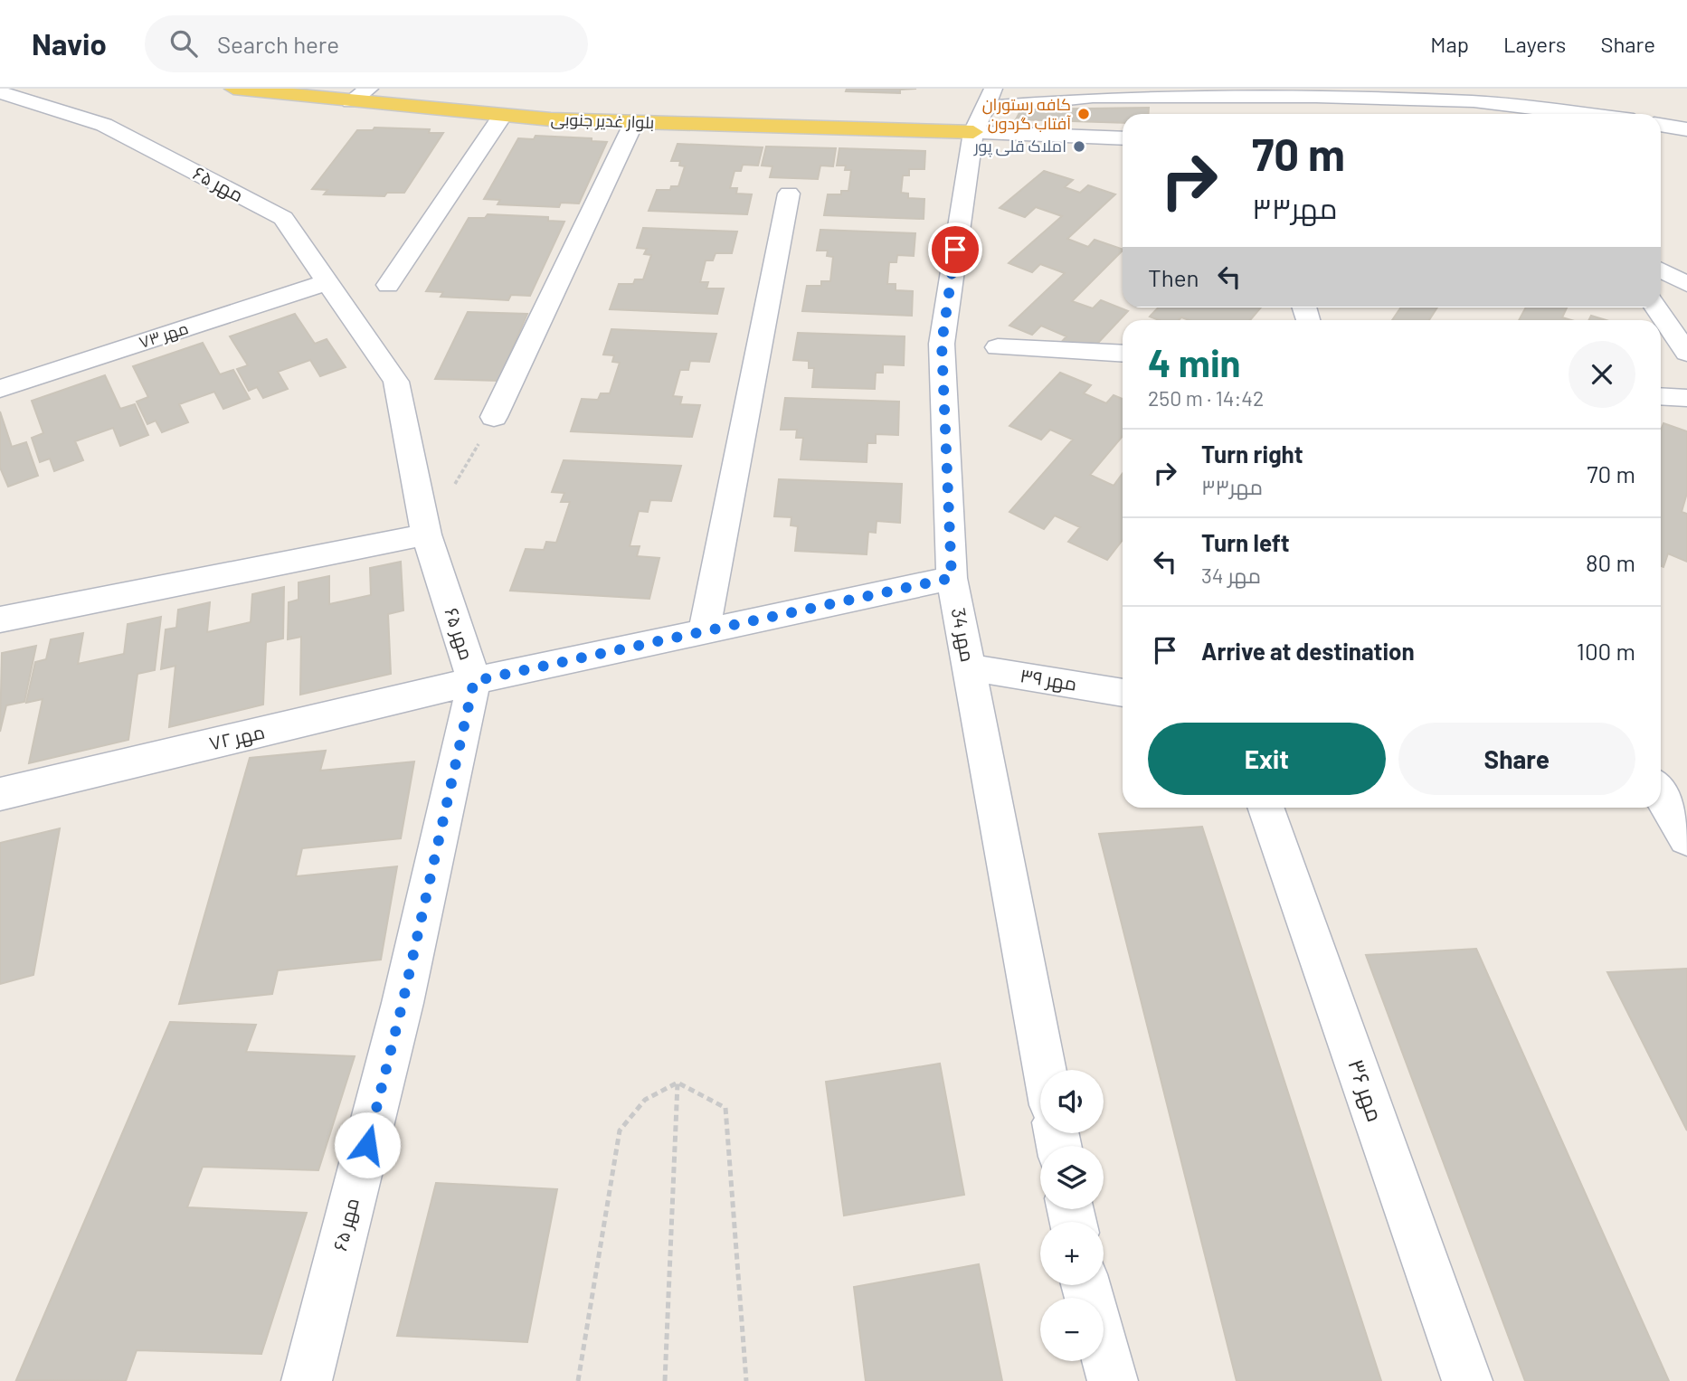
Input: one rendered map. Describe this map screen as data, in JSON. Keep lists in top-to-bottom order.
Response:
{
  "streets": {
    "main road": ["بلوار غدیر جنوبی"],
    "street": [
      "مهر ۶۵",
      "مهر ۷۳",
      "مهر 34",
      "مهر ۳۹",
      "مهر ۷۲",
      "مهر ۳۶"
    ]
  },
  "crossings": [
    ["بلوار غدیر جنوبی", "مهر 34"],
    ["مهر ۶۵", "مهر ۷۳"],
    ["مهر ۶۵", "مهر ۷۲"],
    ["مهر 34", "مهر ۳۹"],
    ["مهر 34", "مهر ۷۲"]
  ],
  "places": ["کافه رستوران آفتاب گردون", "املاک قلی پور"],
  "page": {
    "header": "Navio",
    "search": "Search here",
    "nav": ["Map", "Layers", "Share"],
    "turn": ["70 m", "مهر۳۳"],
    "then": "Then",
    "heading": ["4 min", "250 m · 14:42"],
    "list": [
      {
        "name": "Turn right",
        "note": "مهر۳۳",
        "value": "70 m"
      },
      {
        "name": "Turn left",
        "note": "مهر 34",
        "value": "80 m"
      },
      {
        "name": "Arrive at destination",
        "value": "100 m"
      }
    ],
    "buttons": ["Exit", "Share"],
    "map_buttons": ["+", "−"]
  }
}
